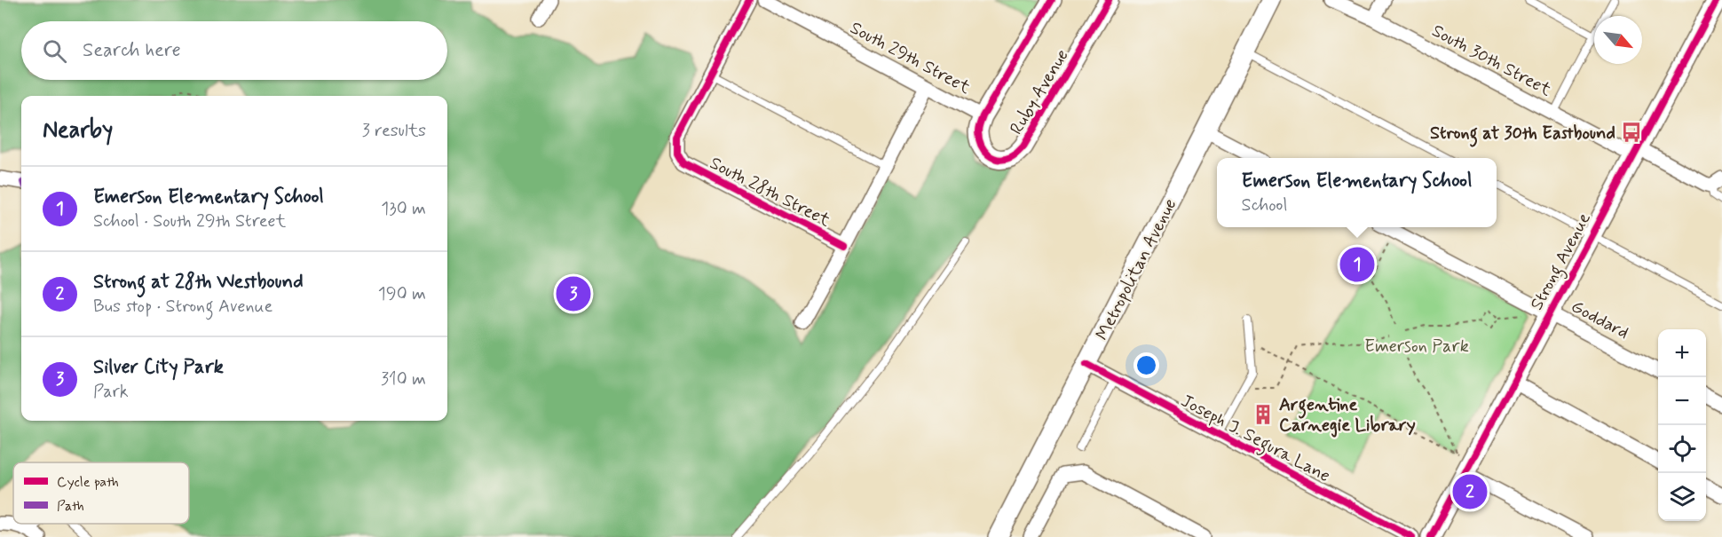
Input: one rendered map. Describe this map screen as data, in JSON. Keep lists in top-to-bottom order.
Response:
{
  "streets": {
    "street": [
      "South 29th Street",
      "South 30th Street",
      "Ruby Avenue",
      "South 28th Street",
      "Strong Avenue",
      "Metropolitan Avenue",
      "Goddard",
      "Joseph J. Segura Lane"
    ]
  },
  "crossings": [
    ["South 29th Street", "Ruby Avenue"],
    ["South 30th Street", "Strong Avenue"],
    ["Strong Avenue", "Goddard"],
    ["Metropolitan Avenue", "Joseph J. Segura Lane"]
  ],
  "parks": ["Emerson Park"],
  "places": {
    "bus stop": ["Strong at 30th Eastbound"],
    "building": ["Argentine Carnegie Library"]
  },
  "legend": ["Cycle path", "Path"],
  "north": "bottom right",
  "page": {
    "search": "Search here",
    "heading": ["Nearby", "3 results"],
    "popup": ["Emerson Elementary School", "School"],
    "list": [
      {
        "mark": "1",
        "name": "Emerson Elementary School",
        "note": "School · South 29th Street",
        "value": "130 m"
      },
      {
        "mark": "2",
        "name": "Strong at 28th Westbound",
        "note": "Bus stop · Strong Avenue",
        "value": "190 m"
      },
      {
        "mark": "3",
        "name": "Silver City Park",
        "note": "Park",
        "value": "310 m"
      }
    ],
    "pins": ["1", "3", "2"],
    "map_buttons": ["+", "−"]
  }
}
